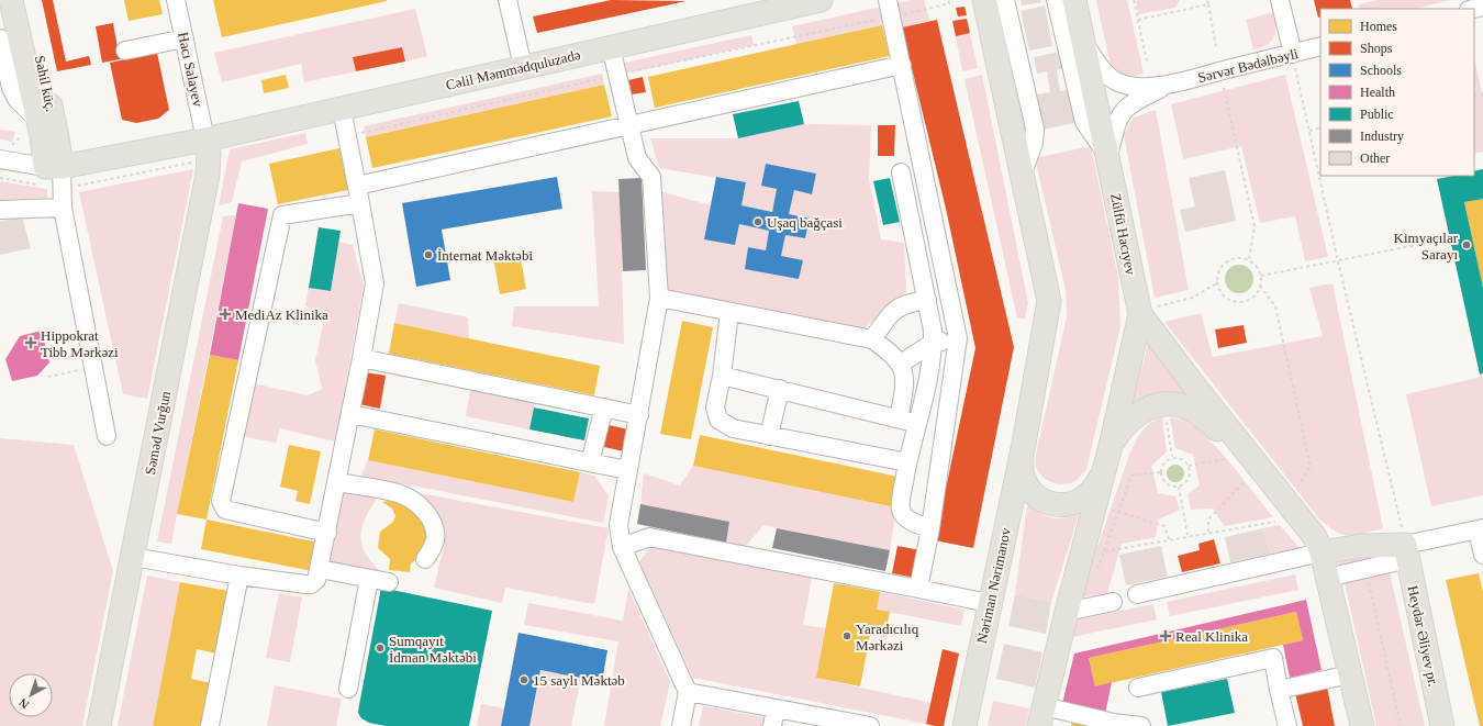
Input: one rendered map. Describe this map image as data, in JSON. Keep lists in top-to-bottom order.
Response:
{
  "streets": {
    "main road": [
      "Cəlil Məmmədquluzadə",
      "Sahil küç.",
      "Zülfü Hacıyev",
      "Səməd Vurğun",
      "Nəriman Nərimanov",
      "Heydər Əliyev pr."
    ],
    "street": ["Sərvər Bədəlbəyli", "Hacı Salayev"]
  },
  "crossings": [
    ["Hacı Salayev", "Cəlil Məmmədquluzadə"],
    ["Hacı Salayev", "Səməd Vurğun"],
    ["Cəlil Məmmədquluzadə", "Sahil küç."],
    ["Cəlil Məmmədquluzadə", "Səməd Vurğun"]
  ],
  "places": {
    "other": [
      "Uşaq bağçasi",
      "Kimyaçılar Sarayı",
      "İnternat Məktəbi",
      "Yaradıcılıq Mərkəzi",
      "Sumqayıt İdman Məktəbi",
      "15 saylı Məktəb"
    ],
    "health": ["MediAz Klinika", "Hippokrat Tibb Mərkəzi", "Real Klinika"]
  },
  "legend": [
    "Homes",
    "Shops",
    "Schools",
    "Health",
    "Public",
    "Industry",
    "Other"
  ],
  "north": "bottom left"
}
